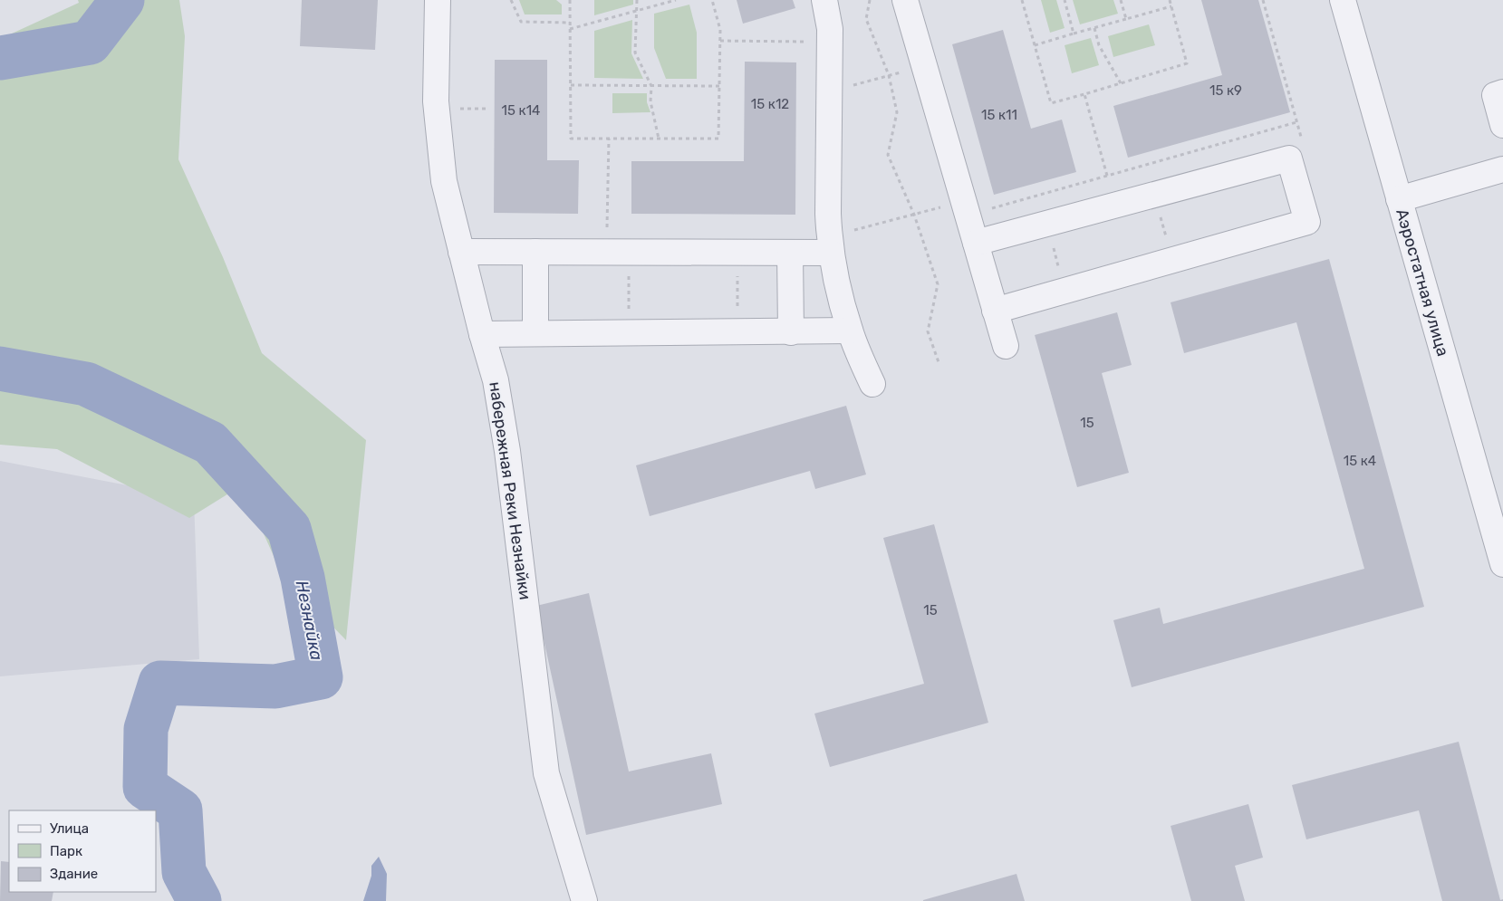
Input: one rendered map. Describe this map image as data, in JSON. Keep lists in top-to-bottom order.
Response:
{
  "streets": {
    "street": ["Аэростатная улица", "набережная Реки Незнайки"]
  },
  "water": ["Незнайка"],
  "house_numbers": [
    "15 к9",
    "15 к12",
    "15 к14",
    "15 к11",
    "15",
    "15 к4",
    "15"
  ],
  "legend": ["Улица", "Парк", "Здание"]
}
